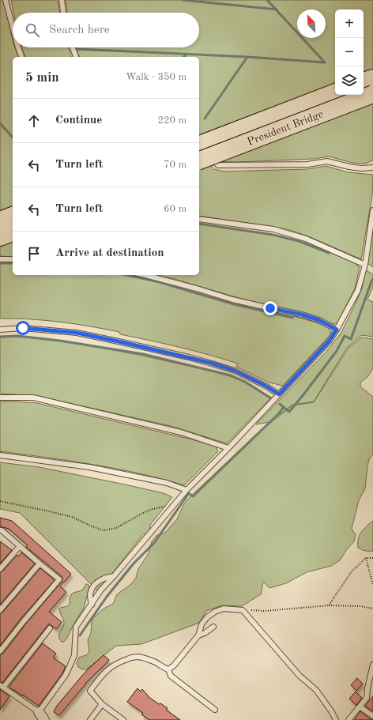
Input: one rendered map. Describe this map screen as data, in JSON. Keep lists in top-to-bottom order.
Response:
{
  "streets": {
    "highway": ["President Bridge"]
  },
  "north": "top left",
  "page": {
    "map_buttons": ["+", "−"],
    "search": "Search here",
    "heading": ["5 min", "Walk · 350 m"],
    "list": [
      ["Continue", "220 m"],
      ["Turn left", "70 m"],
      ["Turn left", "60 m"],
      "Arrive at destination"
    ]
  }
}
